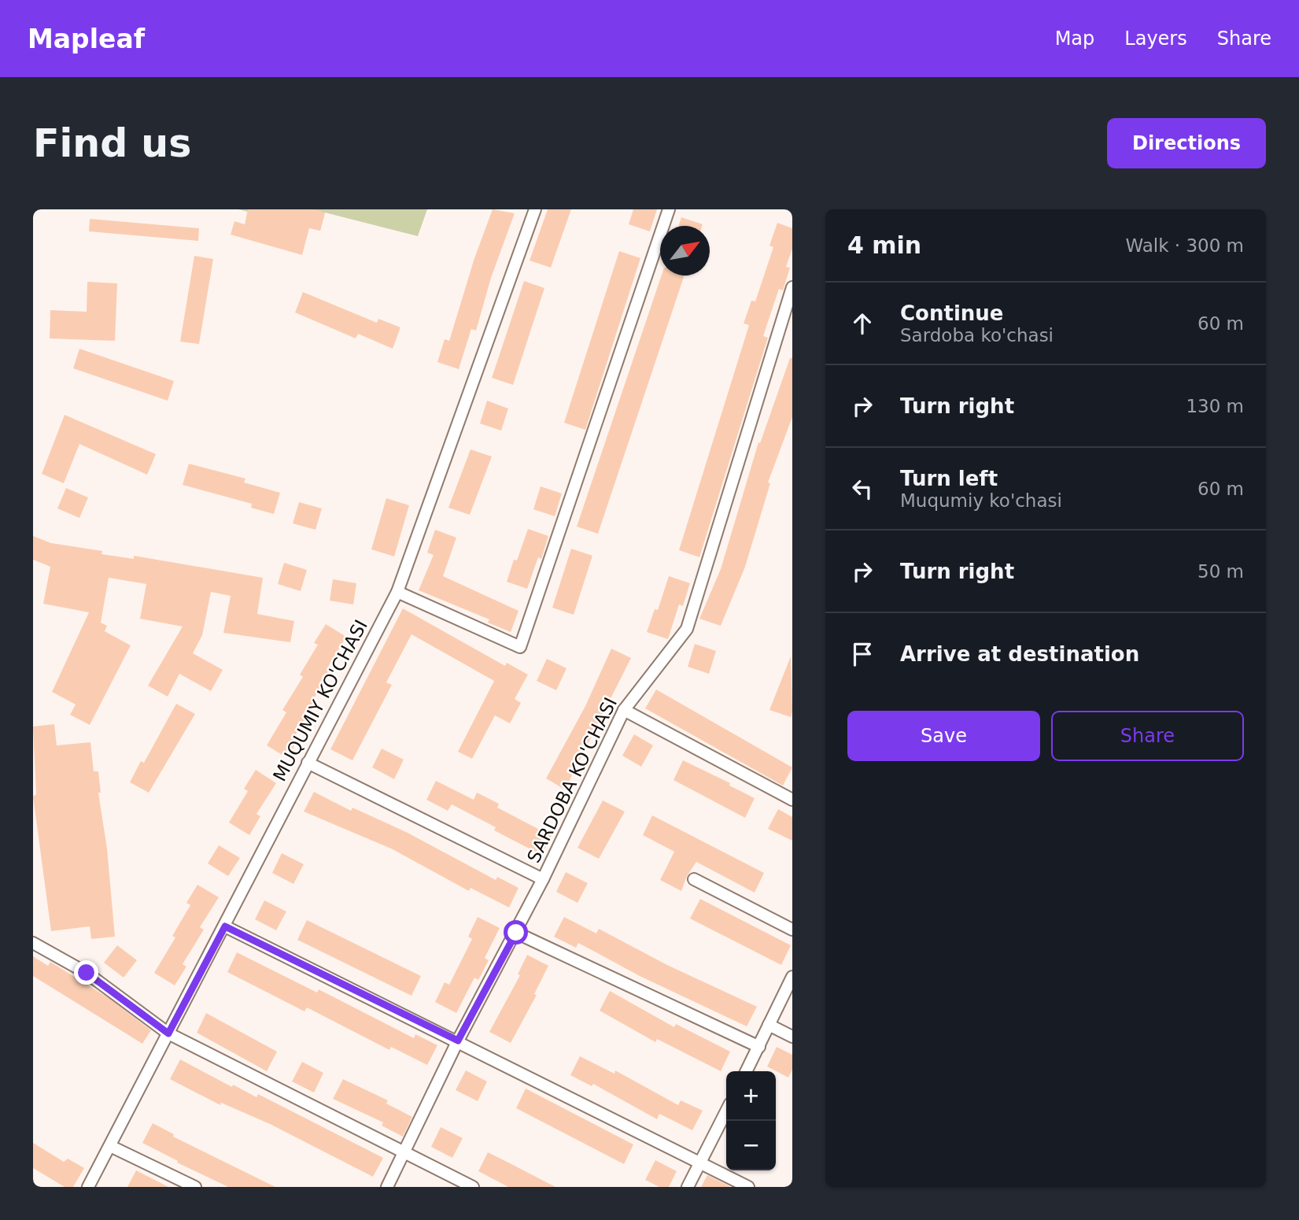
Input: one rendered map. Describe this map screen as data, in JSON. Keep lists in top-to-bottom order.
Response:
{
  "streets": {
    "street": ["MUQUMIY KO'CHASI", "SARDOBA KO'CHASI"]
  },
  "north": "top right",
  "page": {
    "header": "Mapleaf",
    "nav": ["Map", "Layers", "Share"],
    "buttons": [
      "Directions",
      ["Save", "Share"]
    ],
    "title": "Find us",
    "heading": ["4 min", "Walk · 300 m"],
    "list": [
      ["Continue", "Sardoba ko'chasi", "60 m"],
      ["Turn right", "130 m"],
      ["Turn left", "Muqumiy ko'chasi", "60 m"],
      ["Turn right", "50 m"],
      "Arrive at destination"
    ],
    "map_buttons": ["+", "−"]
  }
}
